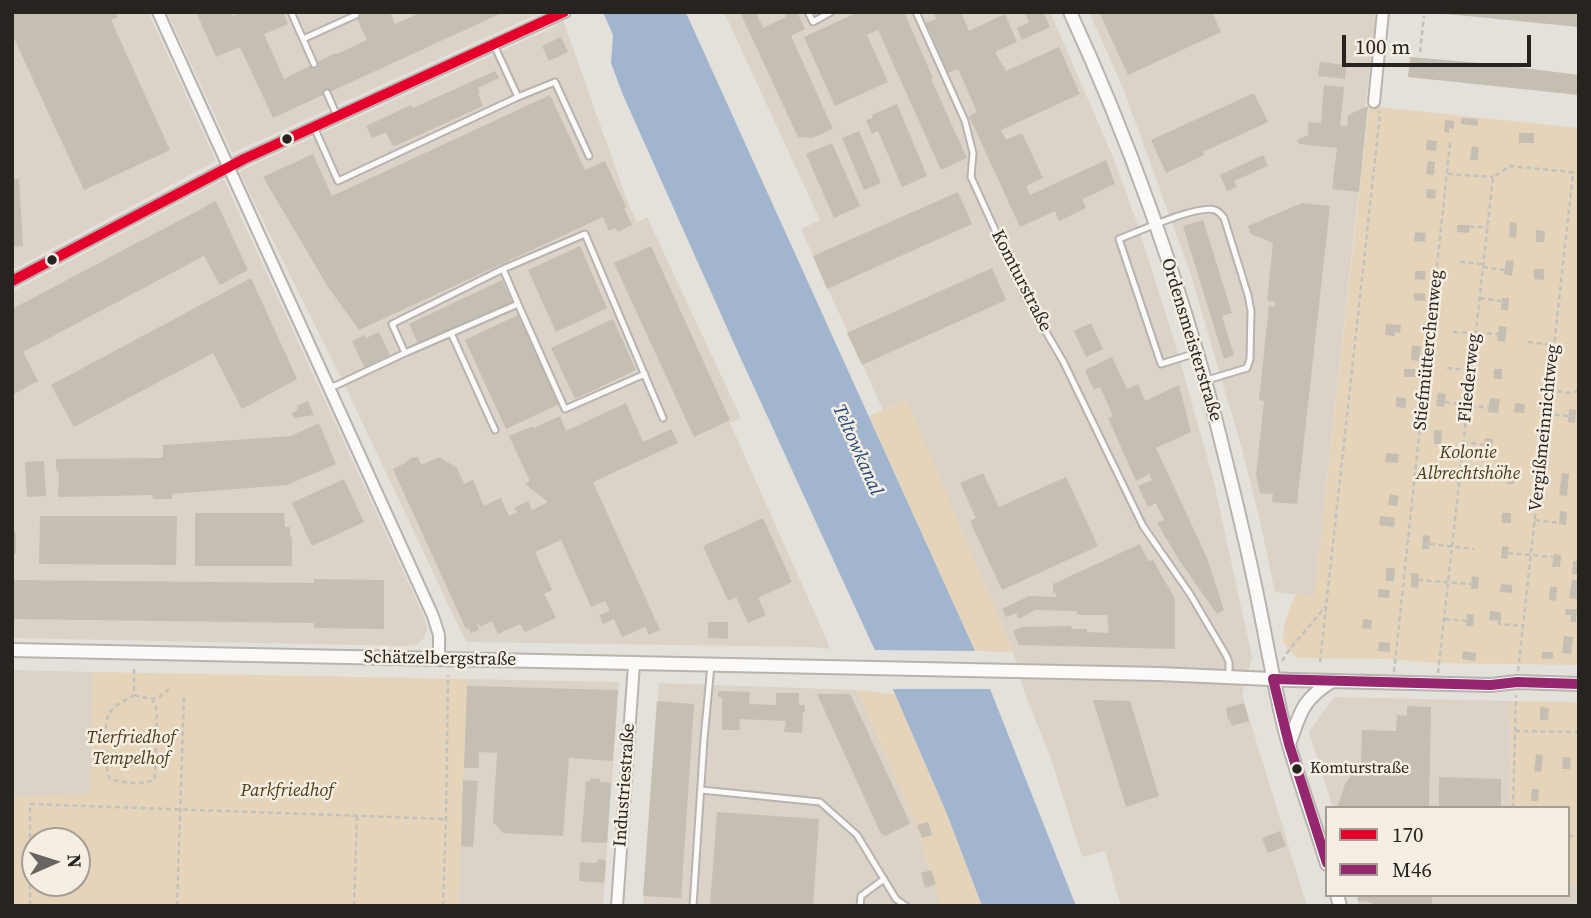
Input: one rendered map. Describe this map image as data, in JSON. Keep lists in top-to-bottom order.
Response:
{
  "streets": {
    "street": ["Ordensmeisterstraße", "Schätzelbergstraße", "Industriestraße"],
    "lane": ["Komturstraße"],
    "path": ["Stiefmütterchenweg", "Fliederweg", "Vergißmeinnichtweg"]
  },
  "crossings": [
    ["Komturstraße", "Schätzelbergstraße"],
    ["Schätzelbergstraße", "Industriestraße"]
  ],
  "water": ["Teltowkanal"],
  "parks": ["Kolonie Albrechtshöhe", "Tierfriedhof Tempelhof", "Parkfriedhof"],
  "places": ["Komturstraße"],
  "lines": ["transit line 170", "transit line M46"],
  "legend": ["170", "M46"],
  "scale_bar": "100 m",
  "north": "right"
}
